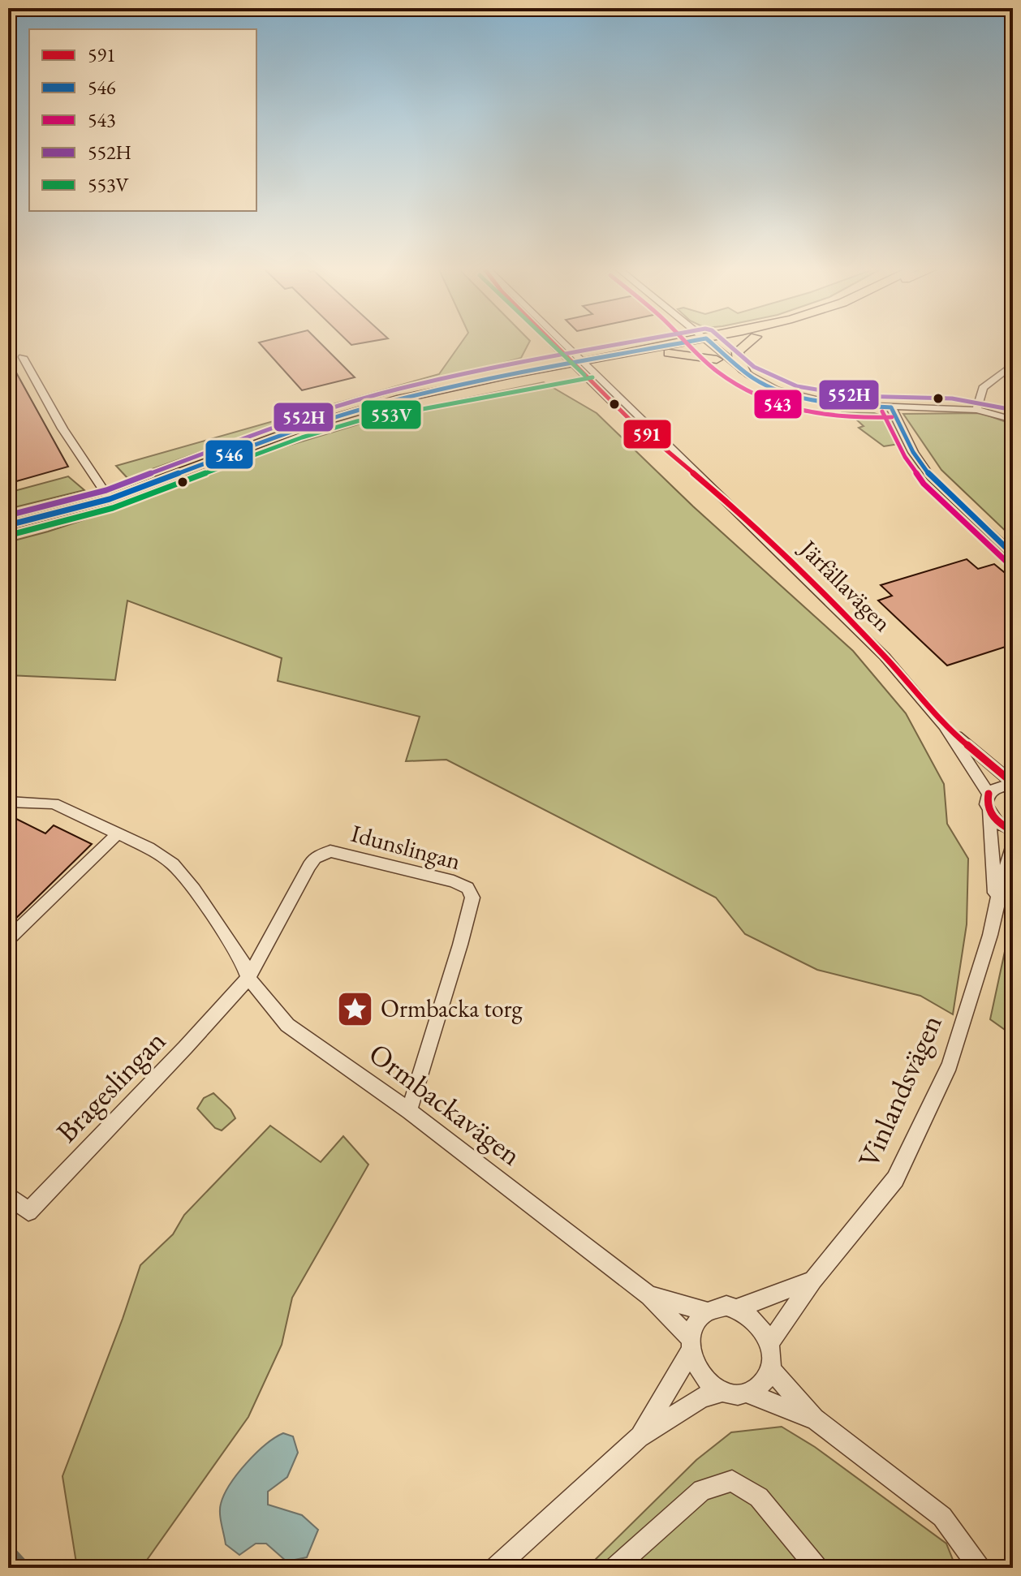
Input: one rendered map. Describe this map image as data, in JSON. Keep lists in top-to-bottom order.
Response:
{
  "streets": {
    "street": [
      "Järfällavägen",
      "Idunslingan",
      "Brageslingan",
      "Vinlandsvägen",
      "Ormbackavägen"
    ]
  },
  "crossings": [
    ["Järfällavägen", "Vinlandsvägen"],
    ["Idunslingan", "Brageslingan"],
    ["Idunslingan", "Ormbackavägen"],
    ["Brageslingan", "Ormbackavägen"],
    ["Vinlandsvägen", "Ormbackavägen"]
  ],
  "places": {
    "place": ["Ormbacka torg"]
  },
  "lines": [
    "transit line 591",
    "transit line 546",
    "transit line 543",
    "transit line 552H",
    "transit line 553V"
  ],
  "legend": [
    "591",
    "546",
    "543",
    "552H",
    "553V"
  ]
}
